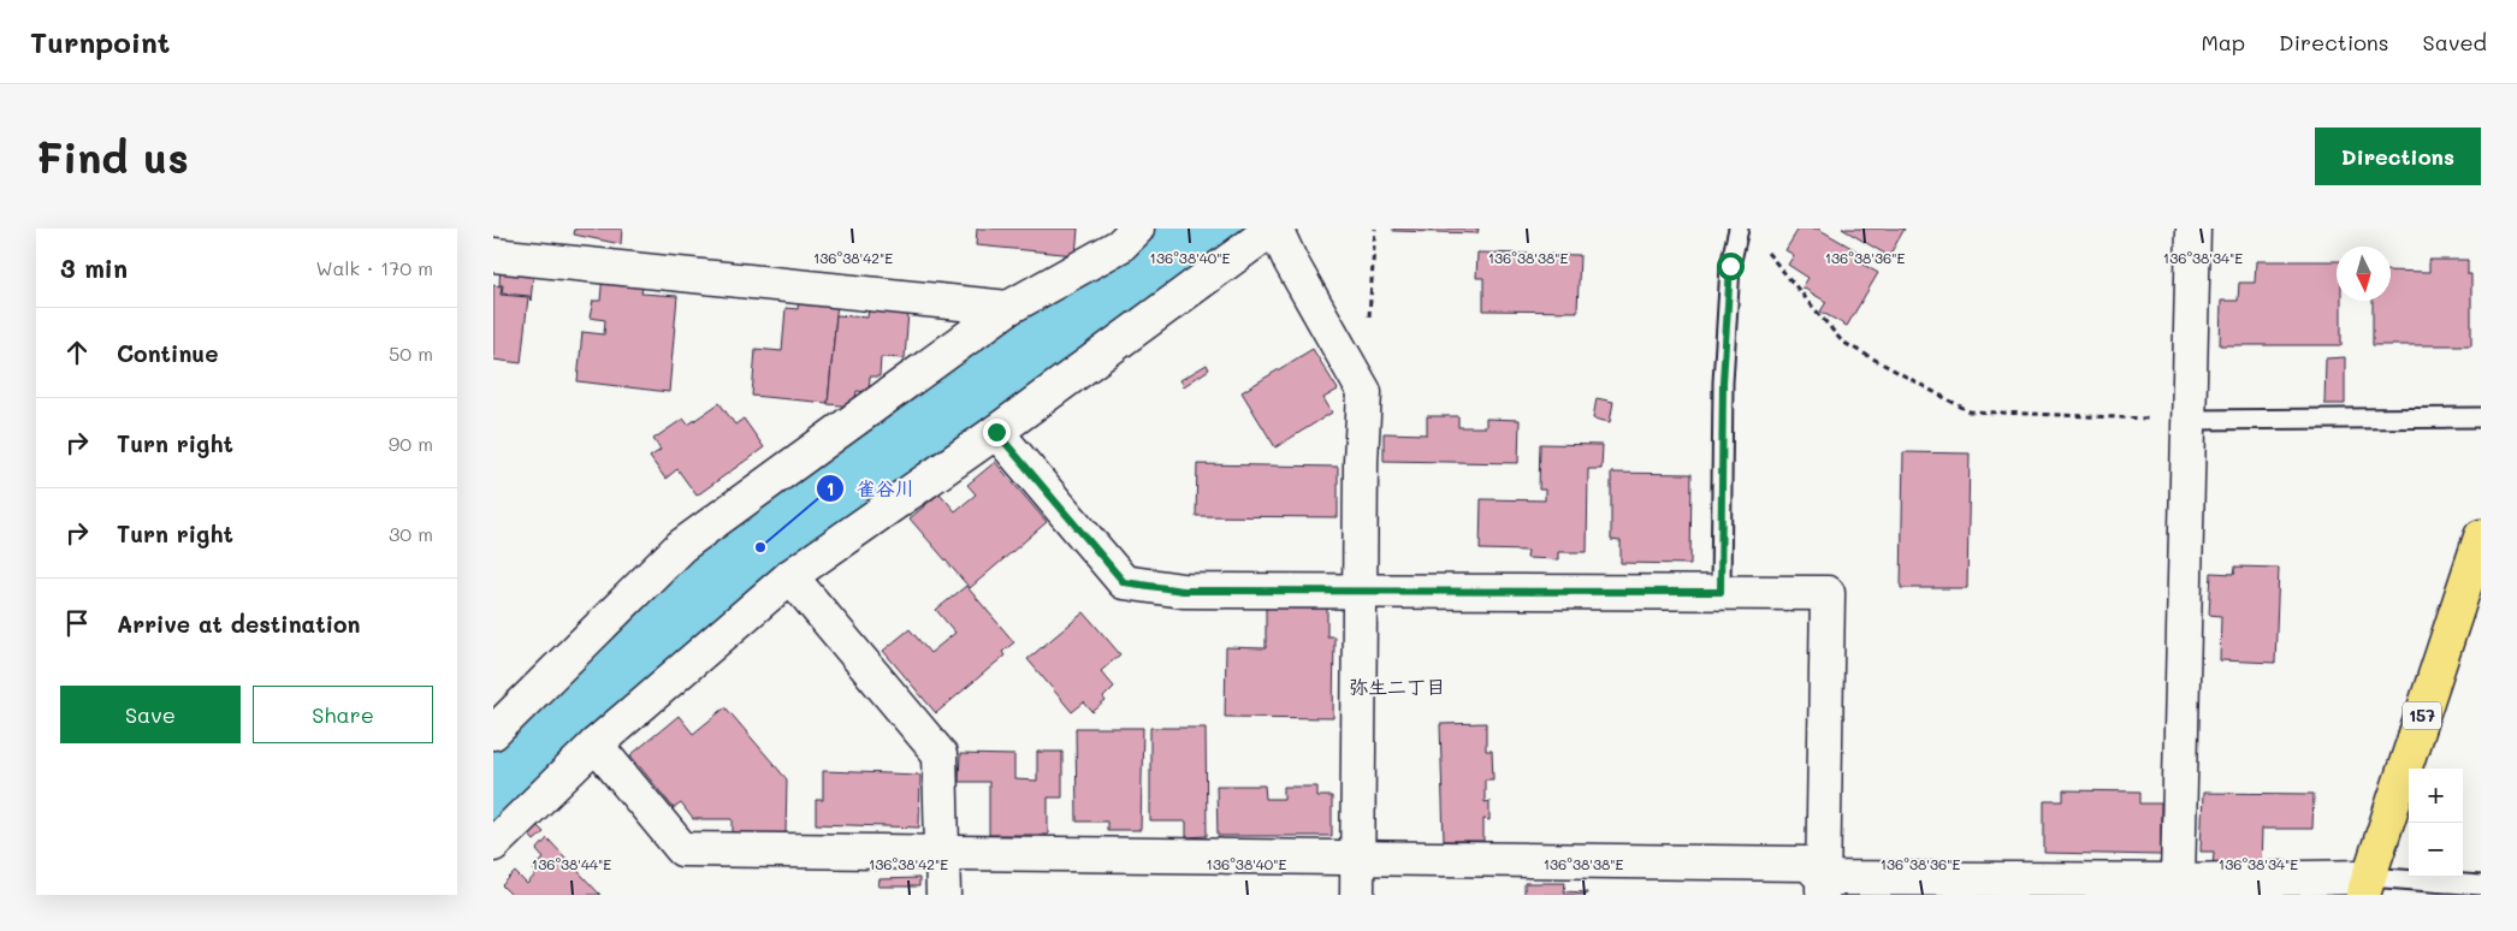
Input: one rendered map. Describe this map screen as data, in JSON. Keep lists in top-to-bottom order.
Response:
{
  "streets": {
    "highway": ["157"]
  },
  "districts": ["弥生二丁目"],
  "places": ["雀谷川"],
  "north": "bottom",
  "page": {
    "header": "Turnpoint",
    "nav": ["Map", "Directions", "Saved"],
    "buttons": [
      "Directions",
      ["Save", "Share"]
    ],
    "title": "Find us",
    "heading": ["3 min", "Walk · 170 m"],
    "list": [
      ["Continue", "50 m"],
      ["Turn right", "90 m"],
      ["Turn right", "30 m"],
      "Arrive at destination"
    ],
    "map_buttons": ["+", "−"]
  },
  "coordinates": [
    "136°38'42\"E",
    "136°38'40\"E",
    "136°38'38\"E",
    "136°38'36\"E",
    "136°38'34\"E",
    "136°38'44\"E"
  ]
}
